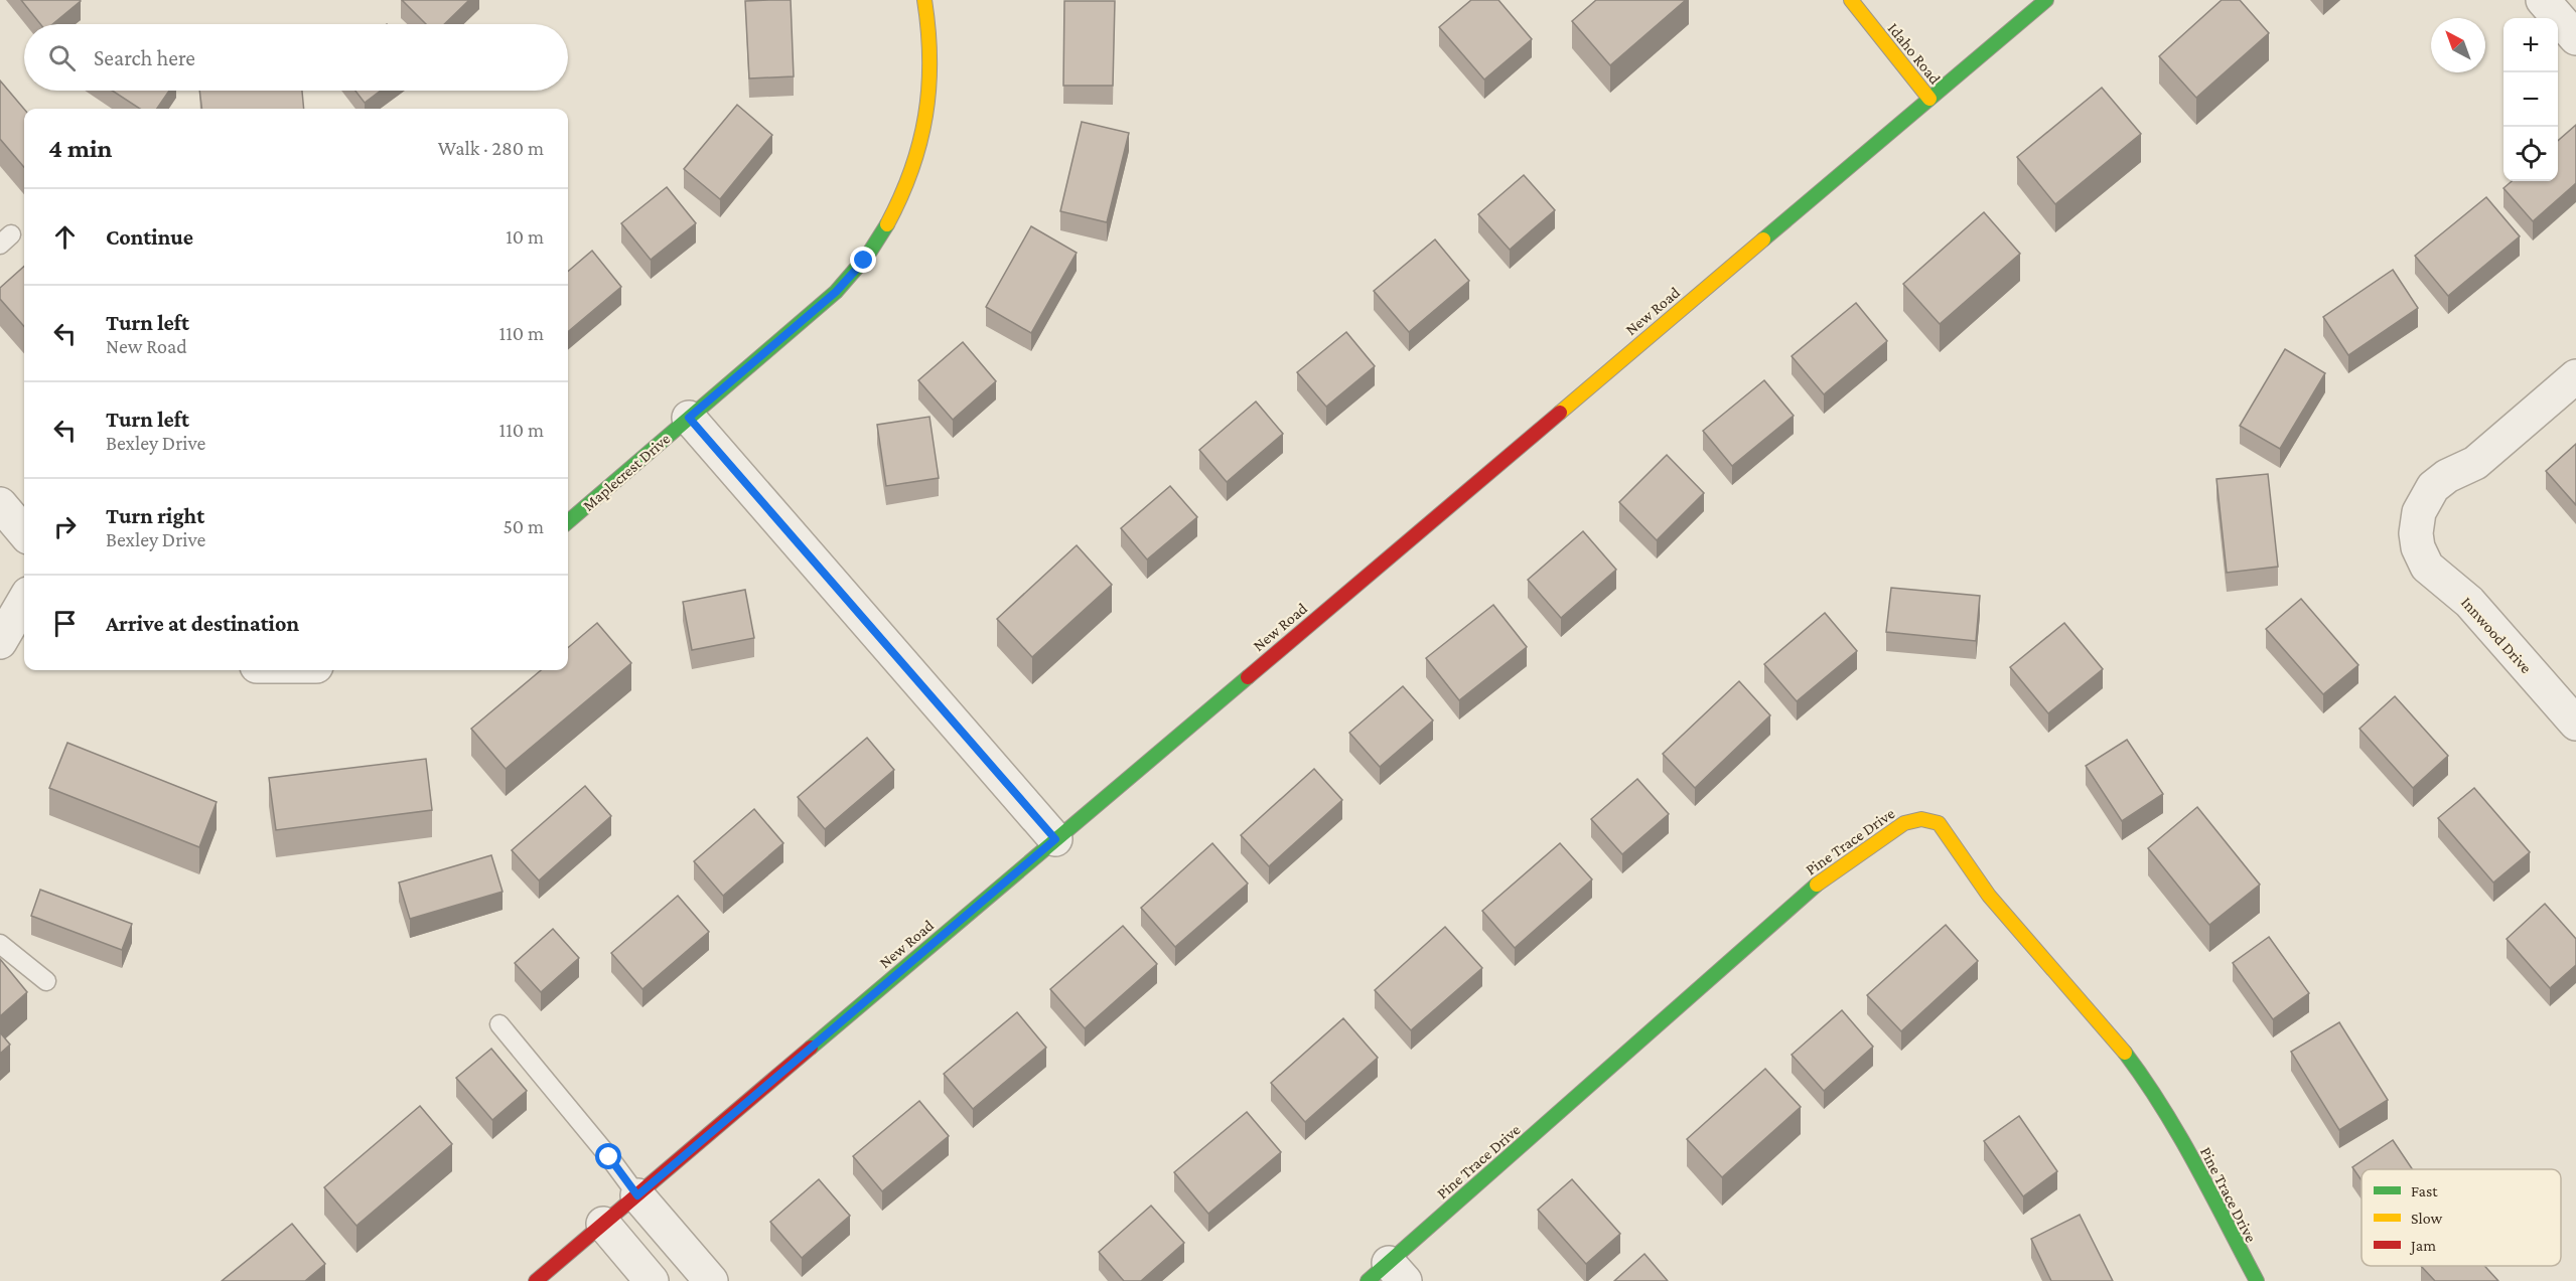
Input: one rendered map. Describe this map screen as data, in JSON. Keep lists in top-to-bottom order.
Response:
{
  "streets": {
    "street": [
      "Idaho Road",
      "New Road",
      "Maplecrest Drive",
      "Innwood Drive",
      "Pine Trace Drive"
    ]
  },
  "crossings": [
    ["Idaho Road", "New Road"]
  ],
  "legend": ["Fast", "Slow", "Jam"],
  "north": "top left",
  "page": {
    "map_buttons": ["+", "−"],
    "search": "Search here",
    "heading": ["4 min", "Walk · 280 m"],
    "list": [
      ["Continue", "10 m"],
      ["Turn left", "New Road", "110 m"],
      ["Turn left", "Bexley Drive", "110 m"],
      ["Turn right", "Bexley Drive", "50 m"],
      "Arrive at destination"
    ]
  }
}
